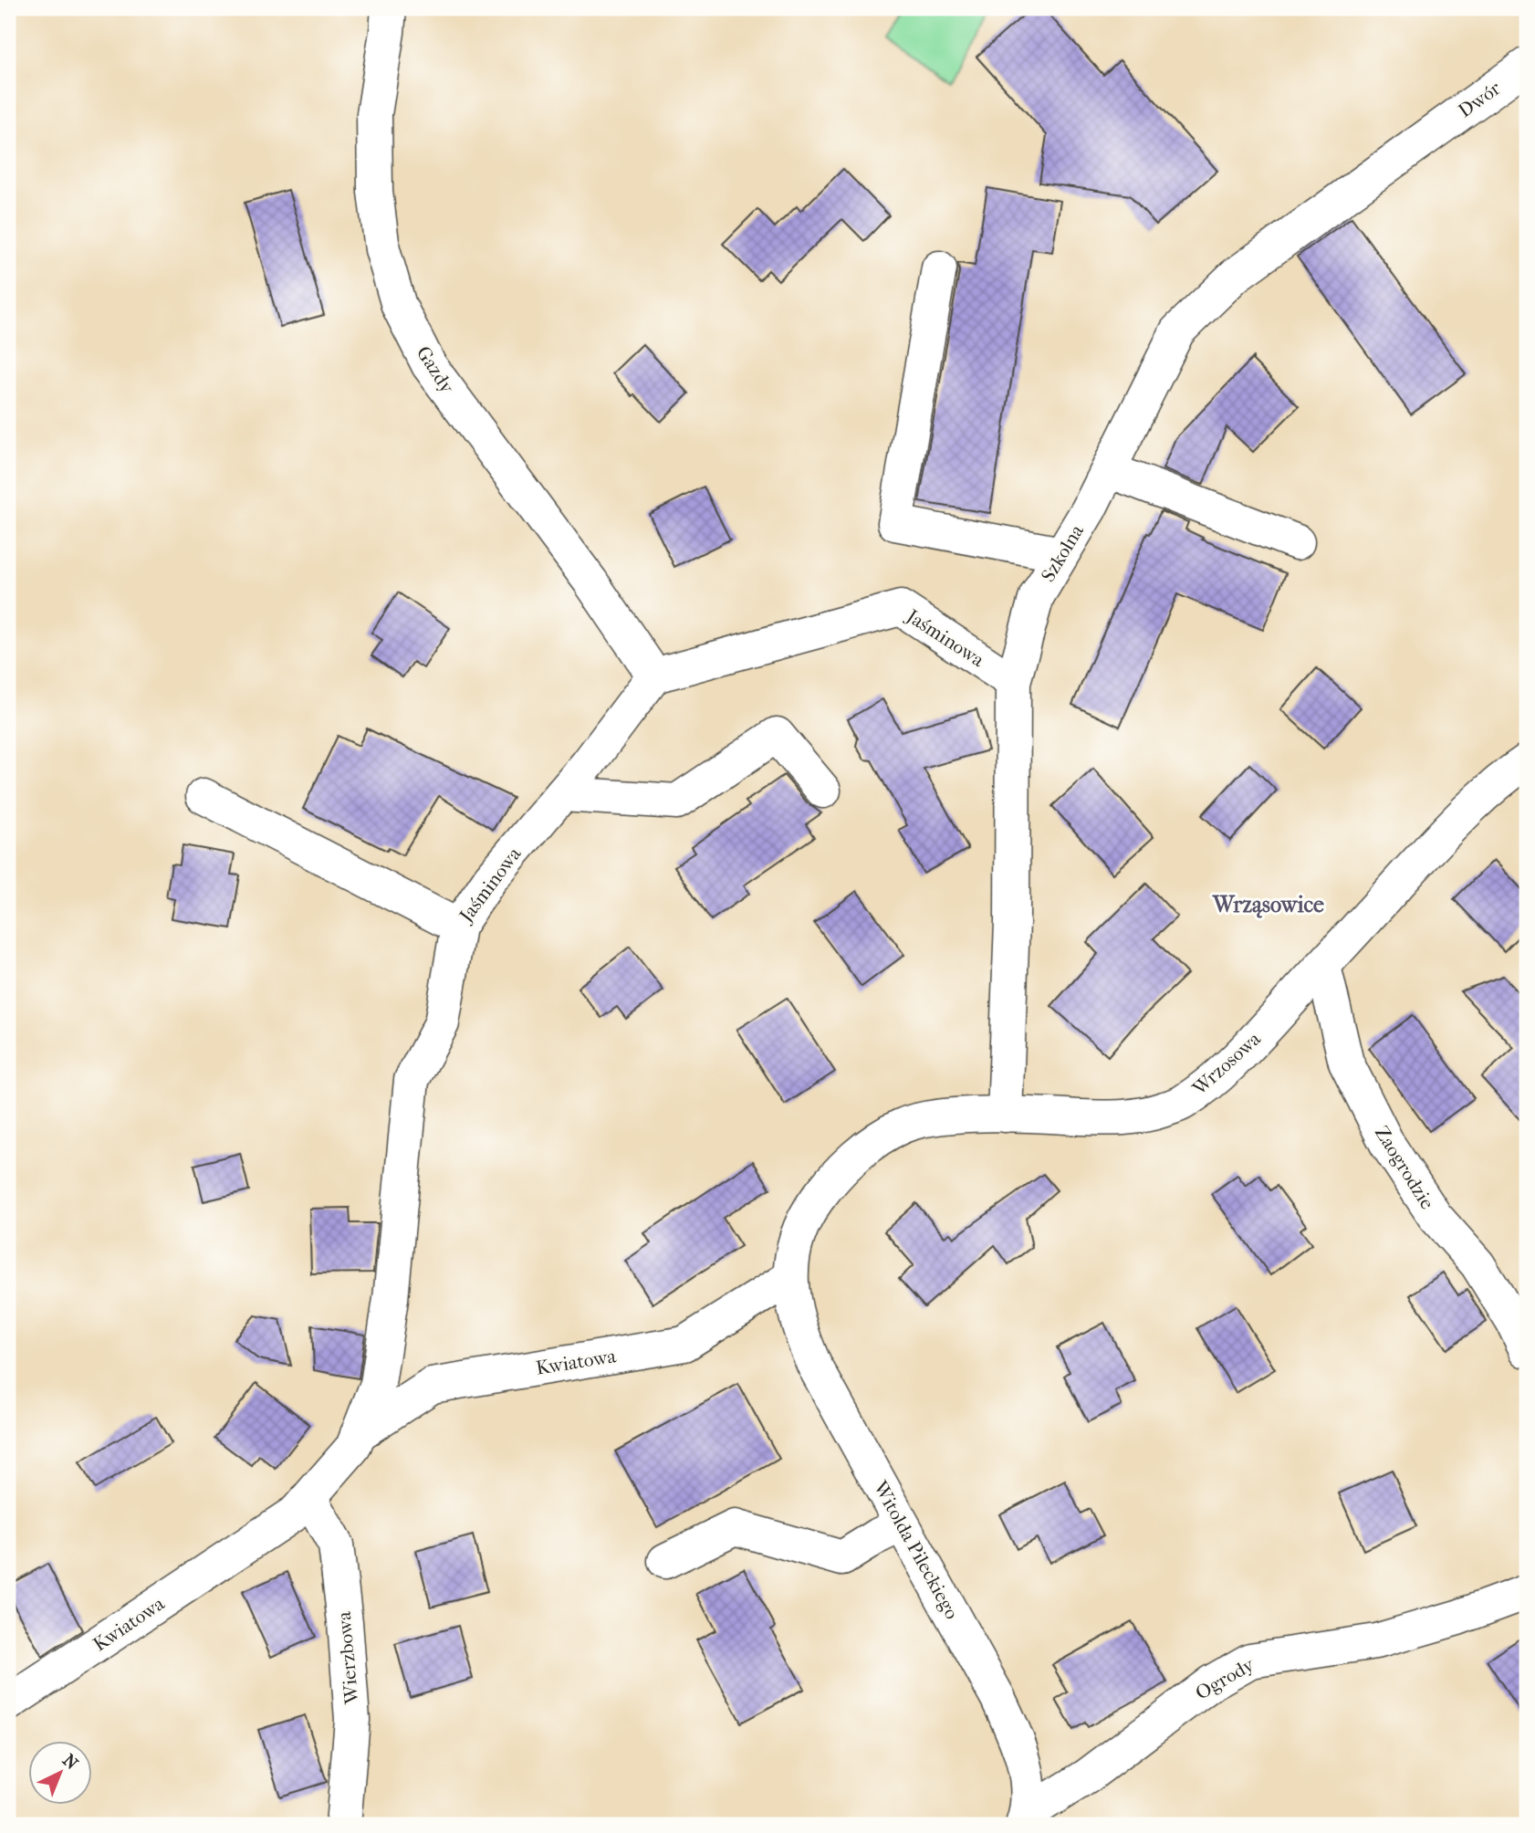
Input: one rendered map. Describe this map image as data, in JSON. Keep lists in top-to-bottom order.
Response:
{
  "streets": {
    "street": [
      "Dwór",
      "Gazdy",
      "Szkolna",
      "Jaśminowa",
      "Wrzosowa",
      "Zaogrodzie",
      "Kwiatowa",
      "Witolda Pileckiego",
      "Wierzbowa",
      "Ogrody"
    ]
  },
  "crossings": [
    ["Dwór", "Szkolna"],
    ["Gazdy", "Jaśminowa"],
    ["Szkolna", "Jaśminowa"],
    ["Szkolna", "Wrzosowa"],
    ["Jaśminowa", "Kwiatowa"],
    ["Jaśminowa", "Wierzbowa"],
    ["Wrzosowa", "Zaogrodzie"],
    ["Wrzosowa", "Kwiatowa"],
    ["Wrzosowa", "Witolda Pileckiego"],
    ["Kwiatowa", "Witolda Pileckiego"],
    ["Kwiatowa", "Wierzbowa"],
    ["Witolda Pileckiego", "Ogrody"]
  ],
  "districts": ["Wrząsowice"],
  "north": "top right"
}
